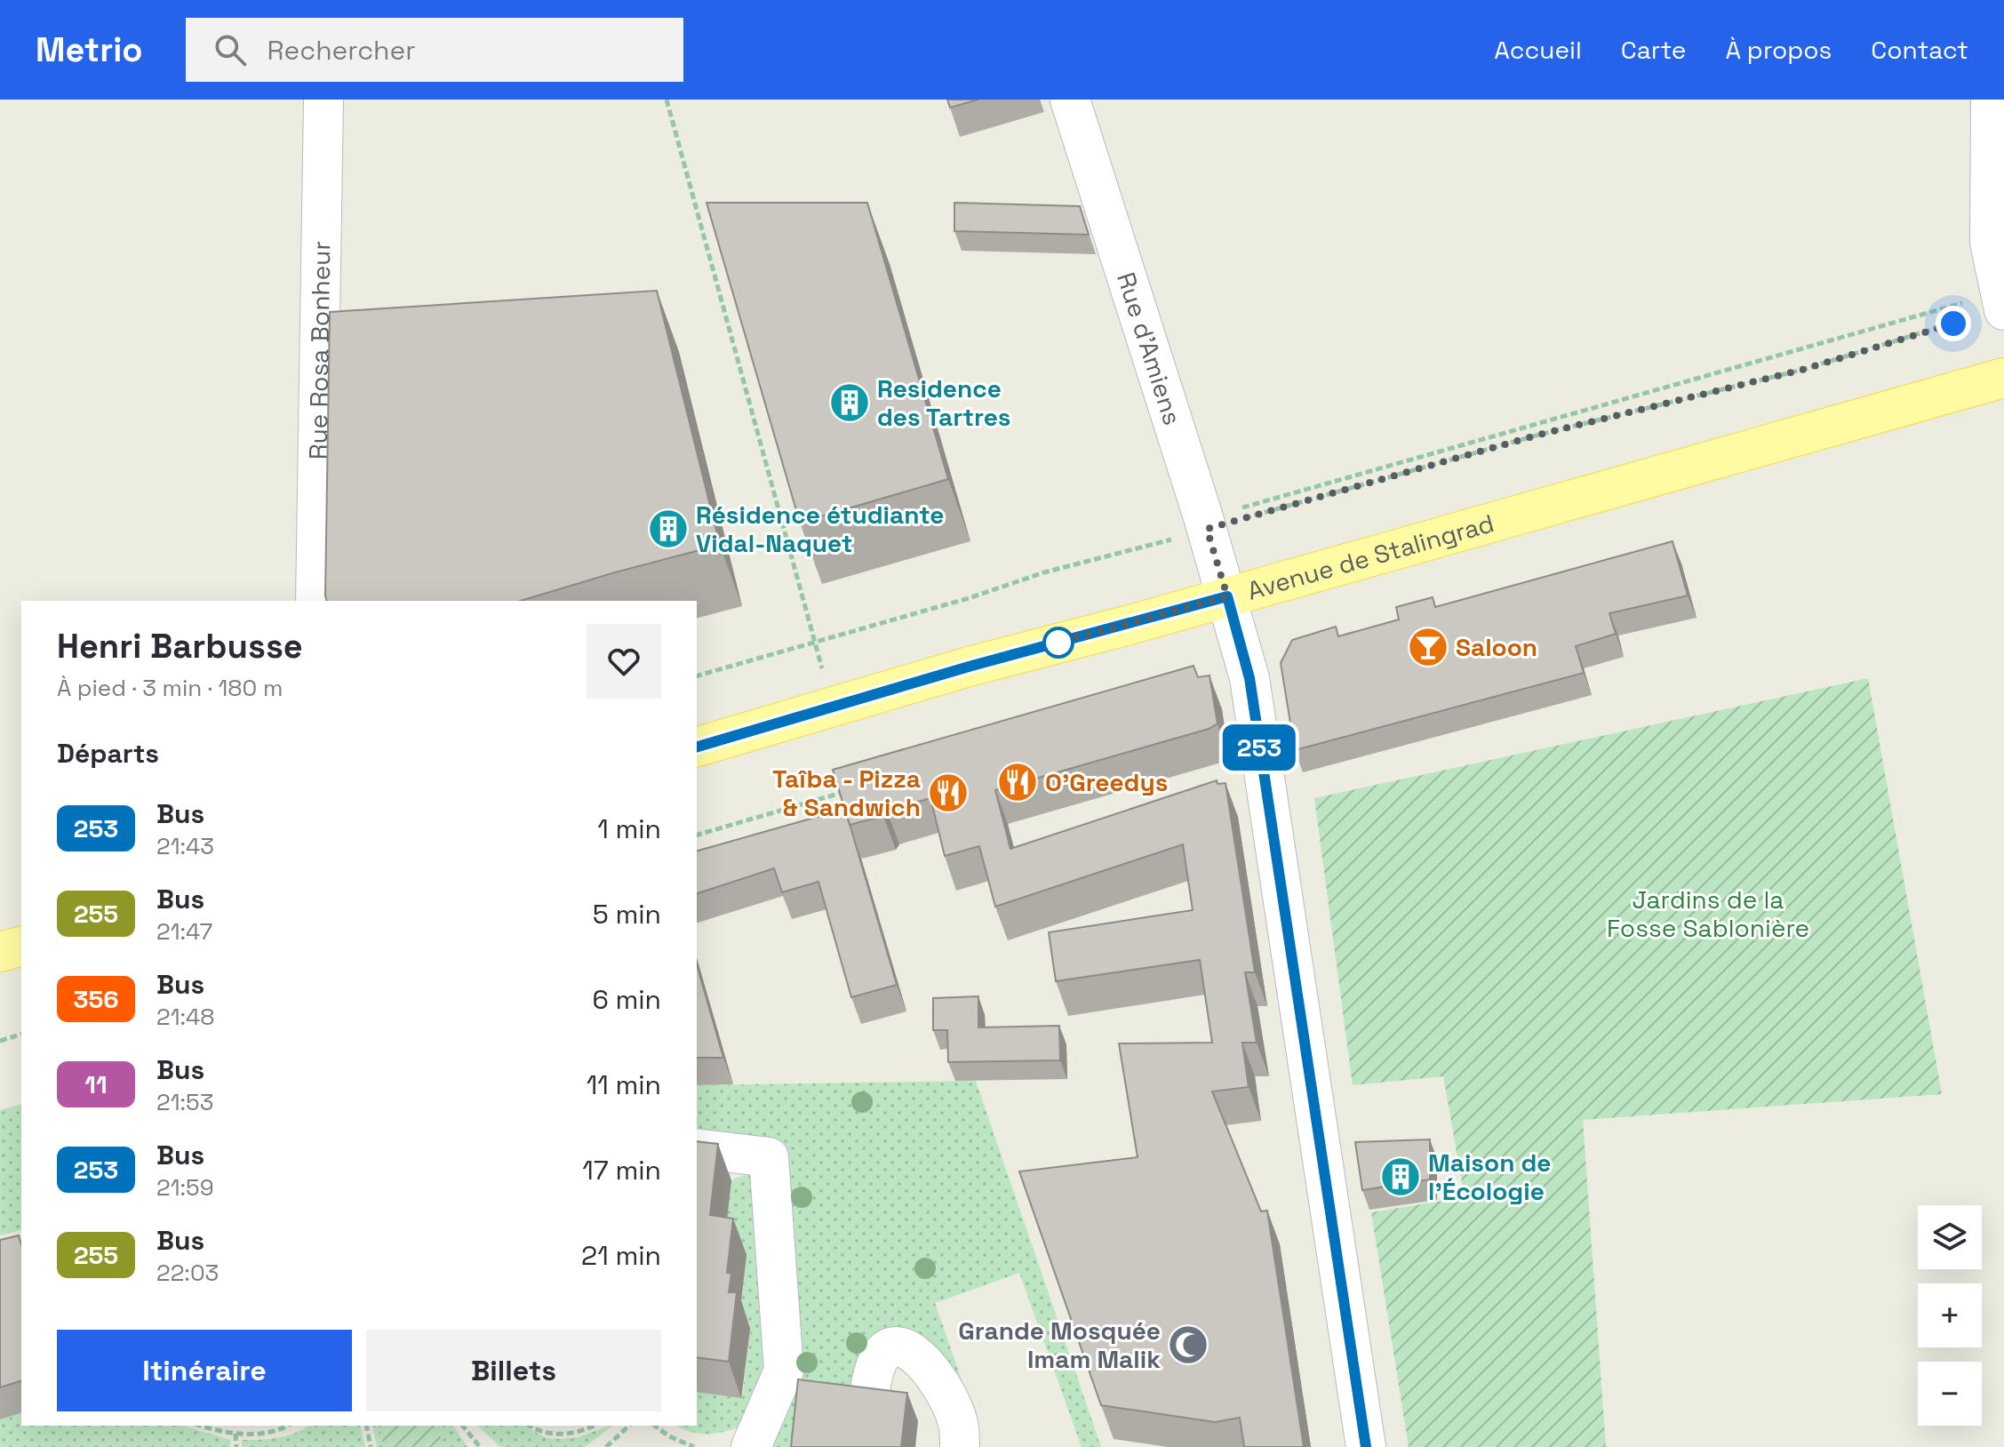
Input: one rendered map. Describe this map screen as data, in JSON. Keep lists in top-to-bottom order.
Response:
{
  "streets": {
    "main road": ["Avenue de Stalingrad"],
    "street": ["Rue d'Amiens", "Rue Rosa Bonheur"]
  },
  "crossings": [
    ["Rue d'Amiens", "Avenue de Stalingrad"]
  ],
  "parks": ["Jardins de la Fosse Sablonière"],
  "places": {
    "building": ["Residence des Tartres", "Résidence étudiante Vidal-Naquet", "Maison de l’Écologie"],
    "bar": ["Saloon"],
    "restaurant": ["O'Greedys", "Taîba - Pizza & Sandwich"],
    "mosque": ["Grande Mosquée Imam Malik"]
  },
  "lines": ["bus line 253"],
  "page": {
    "header": "Metrio",
    "search": "Rechercher",
    "nav": [
      "Accueil",
      "Carte",
      "À propos",
      "Contact"
    ],
    "on_map": "253",
    "heading": [
      ["Henri Barbusse", "À pied · 3 min · 180 m"],
      "Départs"
    ],
    "list": [
      {
        "mark": "253",
        "name": "Bus",
        "note": "21:43",
        "value": "1 min"
      },
      {
        "mark": "255",
        "name": "Bus",
        "note": "21:47",
        "value": "5 min"
      },
      {
        "mark": "356",
        "name": "Bus",
        "note": "21:48",
        "value": "6 min"
      },
      {
        "mark": "11",
        "name": "Bus",
        "note": "21:53",
        "value": "11 min"
      },
      {
        "mark": "253",
        "name": "Bus",
        "note": "21:59",
        "value": "17 min"
      },
      {
        "mark": "255",
        "name": "Bus",
        "note": "22:03",
        "value": "21 min"
      }
    ],
    "map_buttons": ["+", "−"],
    "buttons": ["Itinéraire", "Billets"]
  }
}
